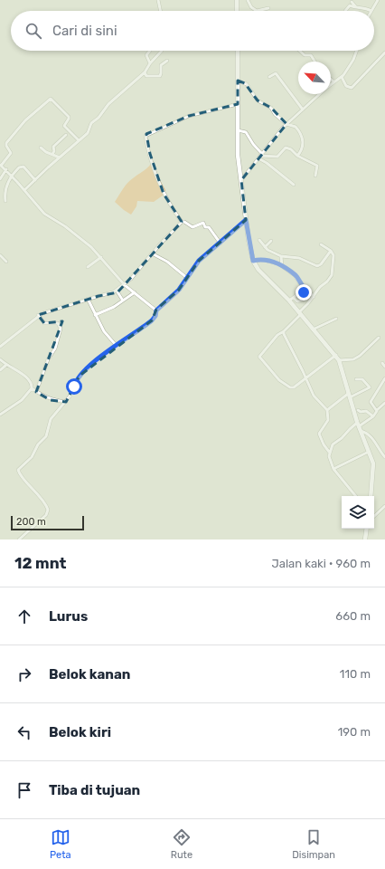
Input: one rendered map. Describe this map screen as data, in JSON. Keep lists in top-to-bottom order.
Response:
{
  "scale_bar": "200 m",
  "north": "top left",
  "page": {
    "search": "Cari di sini",
    "scale": "200 m",
    "heading": ["12 mnt", "Jalan kaki · 960 m"],
    "list": [
      ["Lurus", "660 m"],
      ["Belok kanan", "110 m"],
      ["Belok kiri", "190 m"],
      "Tiba di tujuan"
    ],
    "nav": ["Peta", "Rute", "Disimpan"]
  }
}
